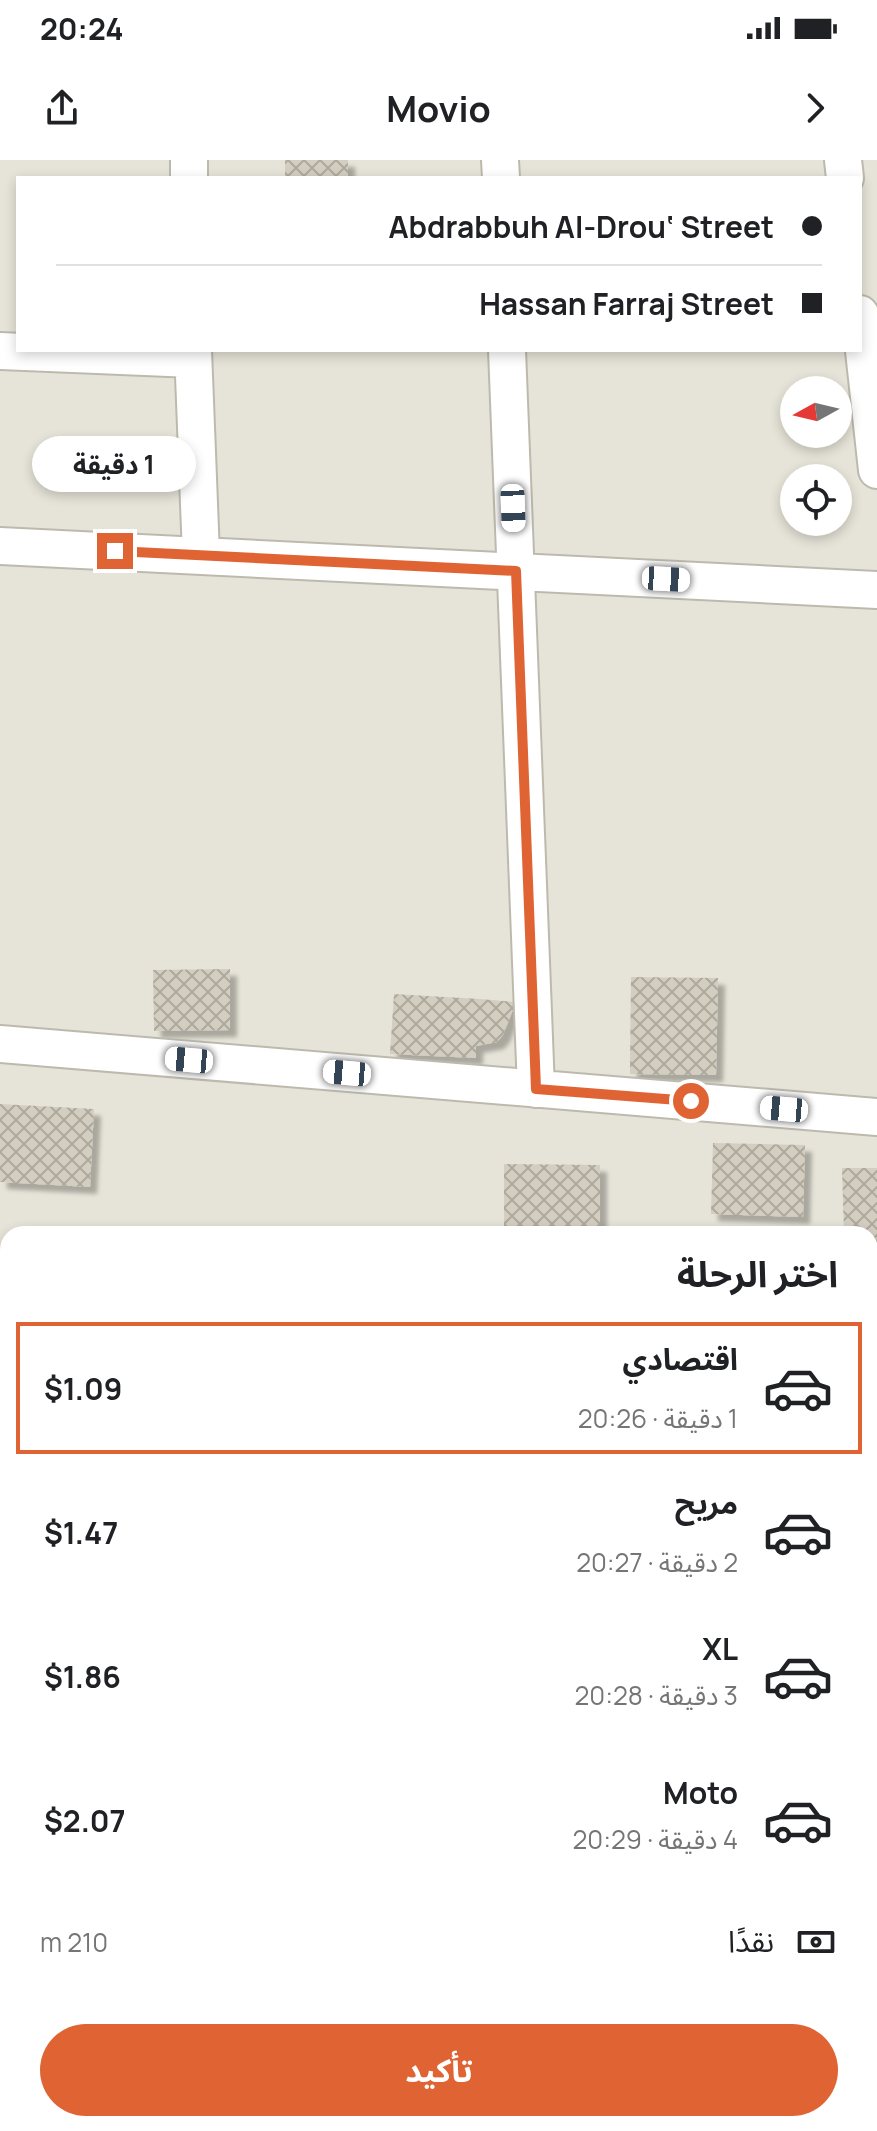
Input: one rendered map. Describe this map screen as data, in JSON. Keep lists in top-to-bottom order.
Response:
{
  "north": "left",
  "page": {
    "status": "20:24",
    "header": "Movio",
    "banner": ["Abdrabbuh Al-Drou‘ Street", "Hassan Farraj Street"],
    "bubble": "1 دقيقة",
    "heading": "اختر الرحلة",
    "list": [
      {
        "name": "اقتصادي",
        "note": "1 دقيقة · 20:26",
        "value": "$1.09"
      },
      {
        "name": "مريح",
        "note": "2 دقيقة · 20:27",
        "value": "$1.47"
      },
      {
        "name": "XL",
        "note": "3 دقيقة · 20:28",
        "value": "$1.86"
      },
      {
        "name": "Moto",
        "note": "4 دقيقة · 20:29",
        "value": "$2.07"
      }
    ],
    "pay": ["نقدًا", "210 m"],
    "buttons": "تأكيد"
  }
}
